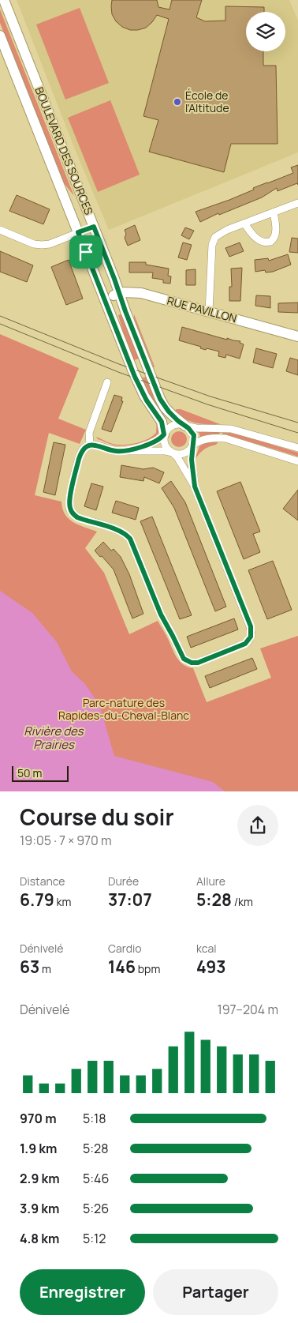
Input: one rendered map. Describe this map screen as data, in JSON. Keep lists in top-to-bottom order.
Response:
{
  "streets": {
    "street": ["BOULEVARD DES SOURCES", "RUE PAVILLON"]
  },
  "crossings": [
    ["BOULEVARD DES SOURCES", "RUE PAVILLON"]
  ],
  "water": ["Rivière des Prairies"],
  "parks": ["Parc-nature des Rapides-du-Cheval-Blanc"],
  "places": ["École de l'Altitude"],
  "scale_bar": "50 m",
  "page": {
    "scale": "50 m",
    "heading": ["Course du soir", "19:05 · 7 × 970 m"],
    "stats": [
      ["Distance", "6.79 km"],
      ["Durée", "37:07"],
      ["Allure", "5:28 /km"],
      ["Dénivelé", "63 m"],
      ["Cardio", "146 bpm"],
      ["kcal", "493"]
    ],
    "chart": ["Dénivelé", "197–204 m"],
    "list": [
      {
        "name": "970 m",
        "note": "5:18"
      },
      {
        "name": "1.9 km",
        "note": "5:28"
      },
      {
        "name": "2.9 km",
        "note": "5:46"
      },
      {
        "name": "3.9 km",
        "note": "5:26"
      },
      {
        "name": "4.8 km",
        "note": "5:12"
      }
    ],
    "buttons": ["Enregistrer", "Partager"]
  }
}
